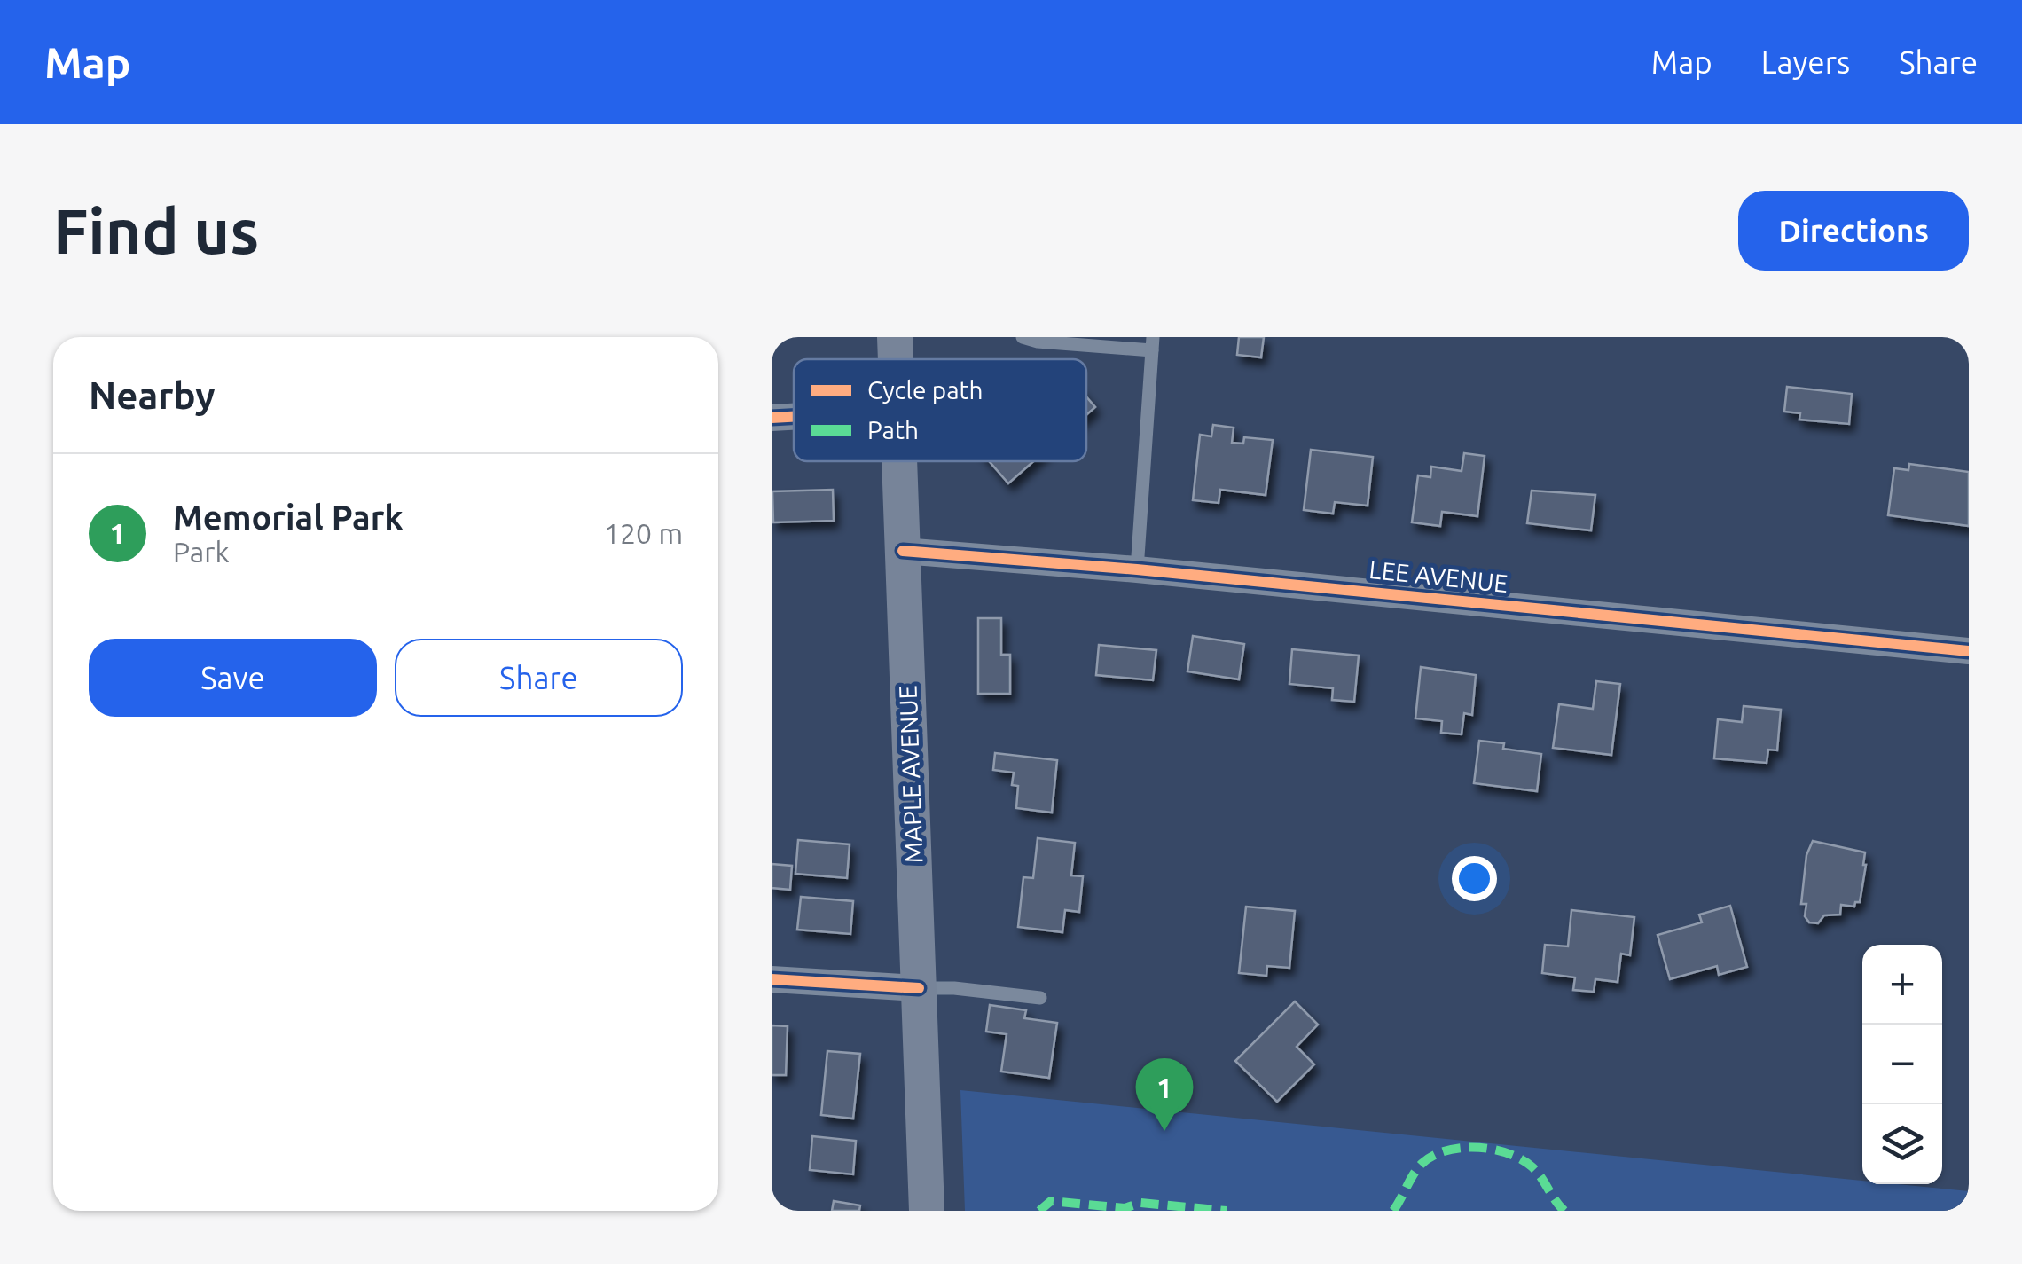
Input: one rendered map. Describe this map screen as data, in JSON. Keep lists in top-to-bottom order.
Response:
{
  "streets": {
    "main road": ["MAPLE AVENUE"],
    "street": ["LEE AVENUE"]
  },
  "crossings": [
    ["LEE AVENUE", "MAPLE AVENUE"]
  ],
  "legend": ["Cycle path", "Path"],
  "page": {
    "header": "Map",
    "nav": ["Map", "Layers", "Share"],
    "buttons": [
      "Directions",
      ["Save", "Share"]
    ],
    "title": "Find us",
    "heading": "Nearby",
    "list": [
      {
        "mark": "1",
        "name": "Memorial Park",
        "note": "Park",
        "value": "120 m"
      }
    ],
    "map_buttons": ["+", "−"],
    "pins": "1"
  }
}
